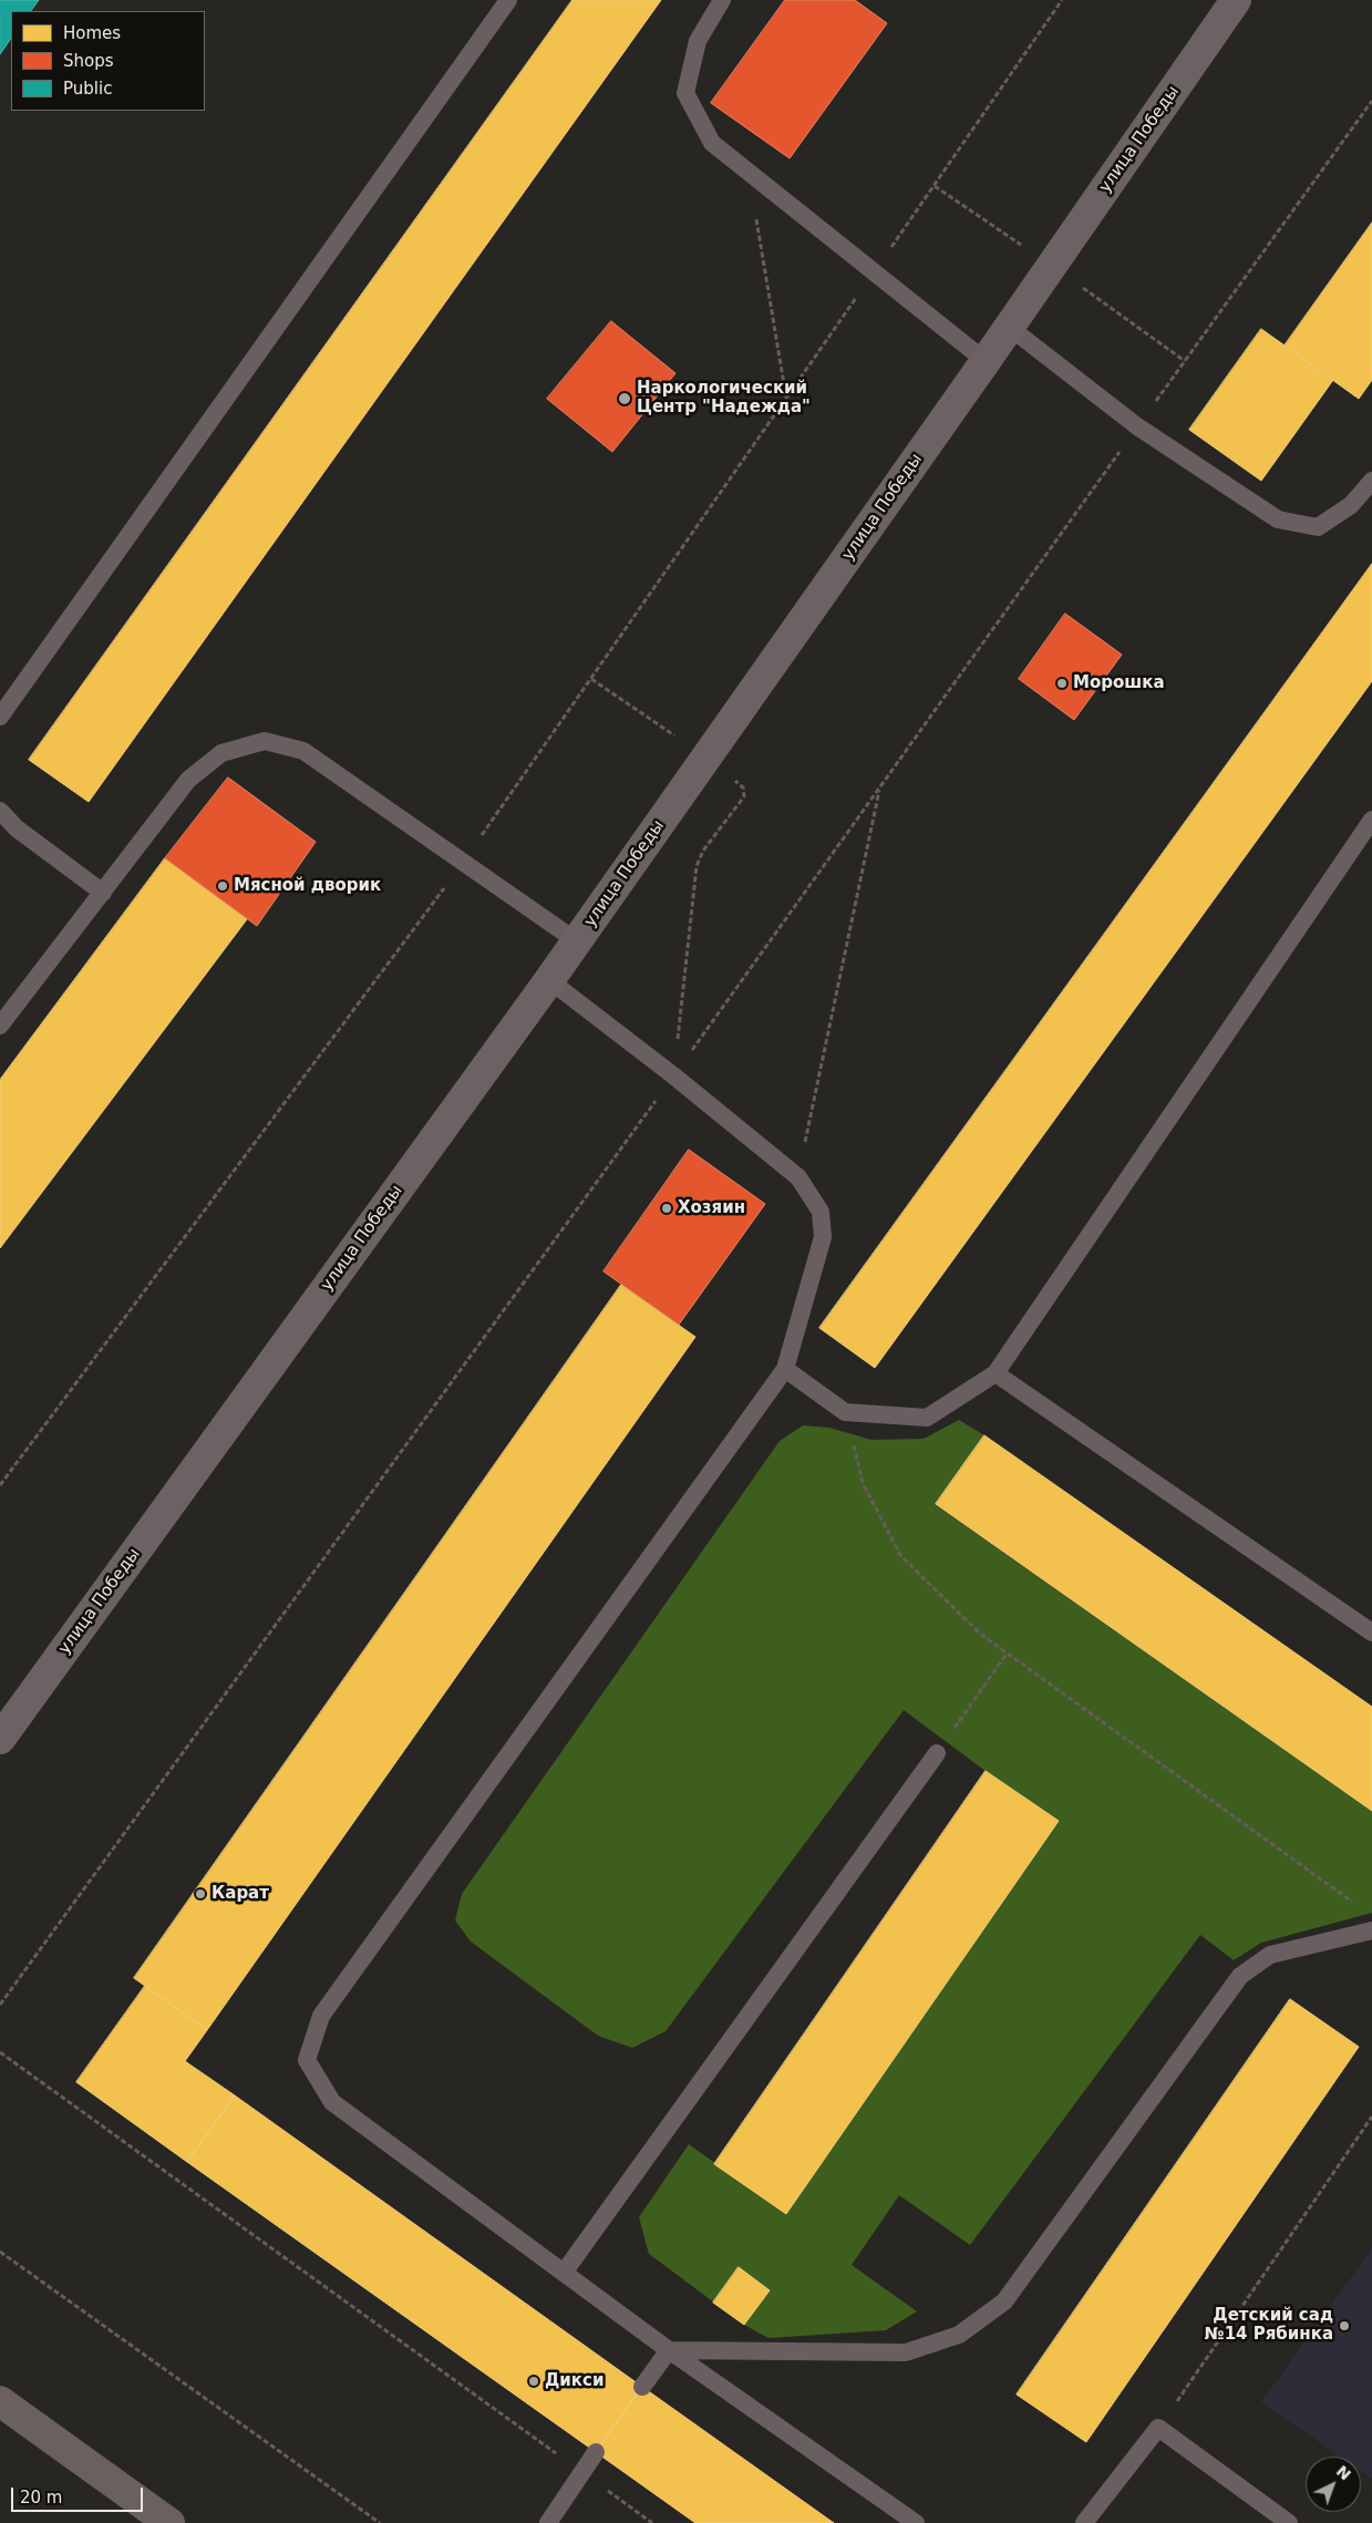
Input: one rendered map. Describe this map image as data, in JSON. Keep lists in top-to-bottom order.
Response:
{
  "streets": {
    "street": ["улица Победы"]
  },
  "places": [
    "Наркологический Центр \"Надежда\"",
    "Морошка",
    "Мясной дворик",
    "Хозяин",
    "Карат",
    "Детский сад №14 Рябинка",
    "Дикси"
  ],
  "legend": ["Homes", "Shops", "Public"],
  "scale_bar": "20 m",
  "north": "top right"
}
